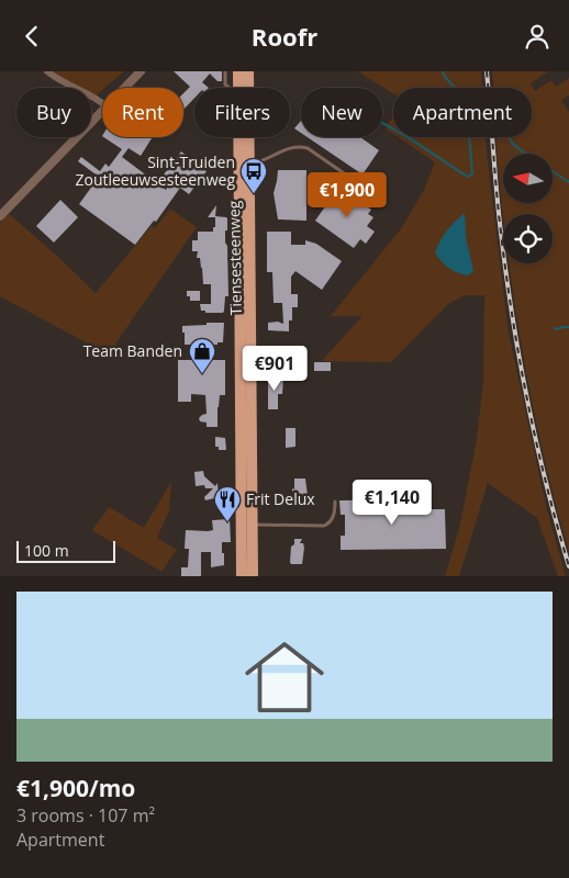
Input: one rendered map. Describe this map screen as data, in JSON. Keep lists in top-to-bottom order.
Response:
{
  "streets": {
    "main road": ["Tiensesteenweg"]
  },
  "places": {
    "bus stop": ["Sint-Truiden Zoutleeuwsesteenweg"],
    "shop": ["Team Banden"],
    "restaurant": ["Frit Delux"]
  },
  "scale_bar": "100 m",
  "north": "left",
  "page": {
    "header": "Roofr",
    "chip": [
      "Buy",
      "Rent",
      "Filters",
      "New",
      "Apartment"
    ],
    "price": ["€1,900", "€901", "€1,140"],
    "scale": "100 m",
    "list": [
      {
        "name": "€1,900/mo",
        "note": "3 rooms · 107 m² · Apartment"
      }
    ]
  }
}
